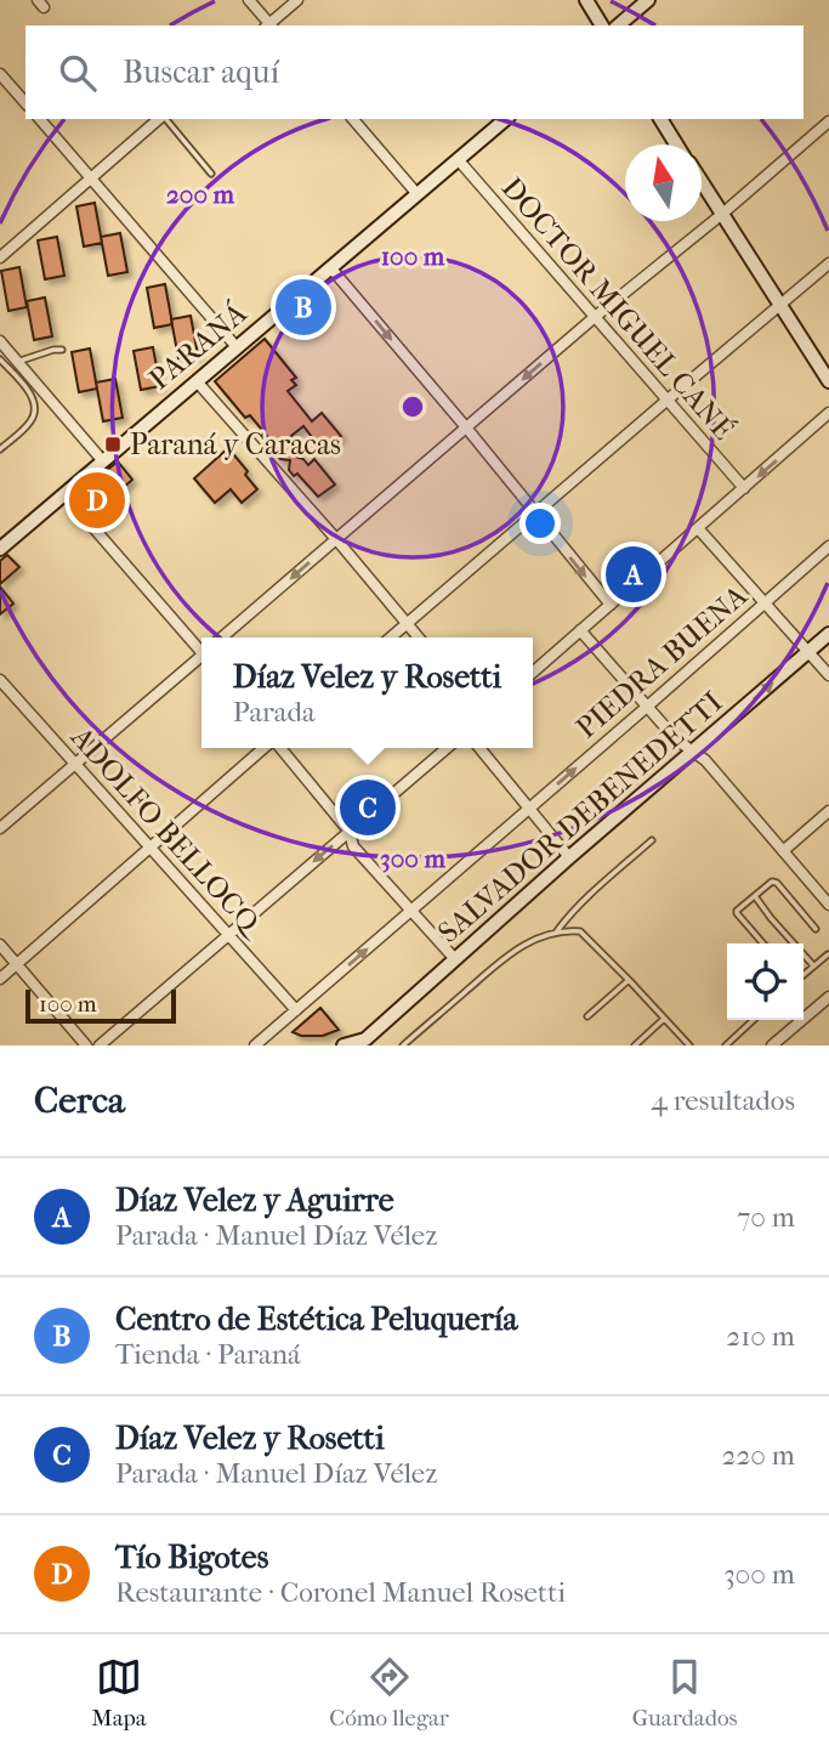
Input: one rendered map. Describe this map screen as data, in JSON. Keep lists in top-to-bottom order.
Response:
{
  "streets": {
    "street": [
      "DOCTOR MIGUEL CANÉ",
      "PARANÁ",
      "PIEDRA BUENA",
      "SALVADOR DEBENEDETTI",
      "ADOLFO BELLOCQ"
    ]
  },
  "crossings": [
    ["DOCTOR MIGUEL CANÉ", "PARANÁ"],
    ["PIEDRA BUENA", "ADOLFO BELLOCQ"]
  ],
  "one_way": ["PIEDRA BUENA"],
  "places": {
    "transit": ["Paraná y Caracas"]
  },
  "scale_bar": "100 m",
  "north": "top",
  "page": {
    "search": "Buscar aquí",
    "pins": [
      "B",
      "D",
      "A",
      "C"
    ],
    "popup": ["Díaz Velez y Rosetti", "Parada"],
    "scale": "100 m",
    "heading": ["Cerca", "4 resultados"],
    "list": [
      {
        "mark": "A",
        "name": "Díaz Velez y Aguirre",
        "note": "Parada · Manuel Díaz Vélez",
        "value": "70 m"
      },
      {
        "mark": "B",
        "name": "Centro de Estética Peluquería",
        "note": "Tienda · Paraná",
        "value": "210 m"
      },
      {
        "mark": "C",
        "name": "Díaz Velez y Rosetti",
        "note": "Parada · Manuel Díaz Vélez",
        "value": "220 m"
      },
      {
        "mark": "D",
        "name": "Tío Bigotes",
        "note": "Restaurante · Coronel Manuel Rosetti",
        "value": "300 m"
      }
    ],
    "nav": ["Mapa", "Cómo llegar", "Guardados"]
  },
  "rings": ["200 m", "100 m", "300 m"]
}
